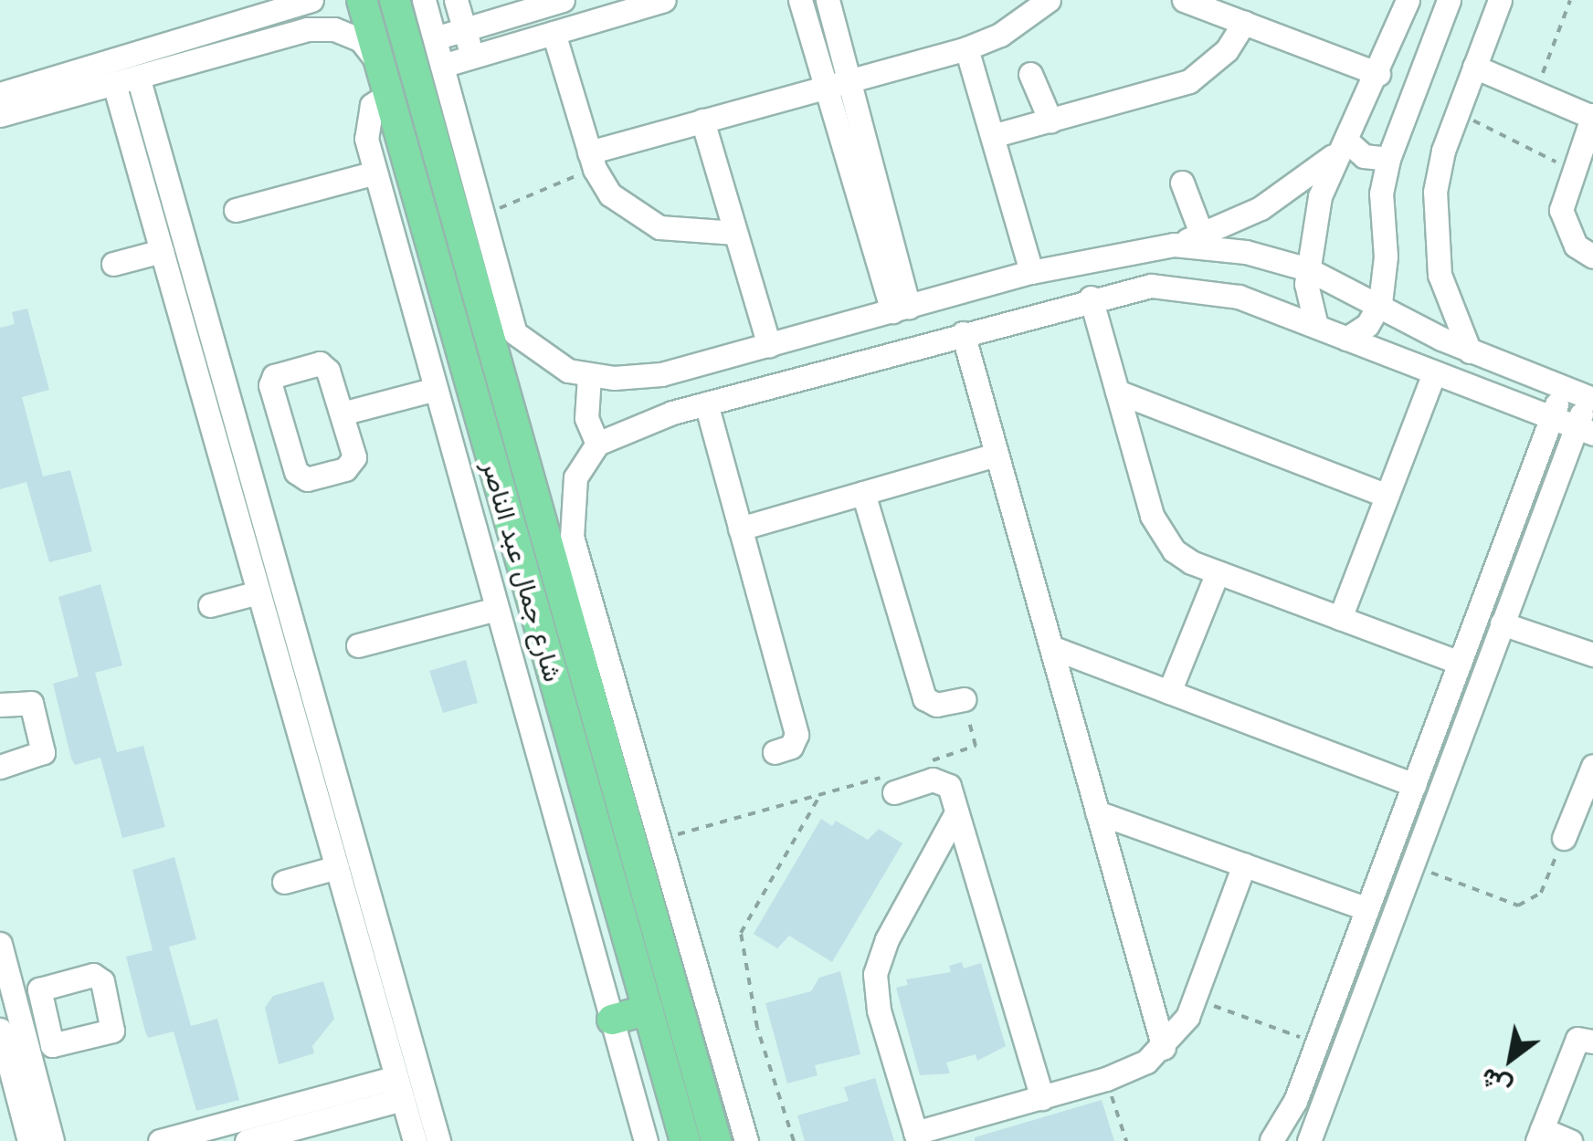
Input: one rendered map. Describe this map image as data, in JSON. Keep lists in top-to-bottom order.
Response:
{
  "streets": {
    "main road": ["شارع جمال عبد الناصر"]
  },
  "north": "bottom left"
}
